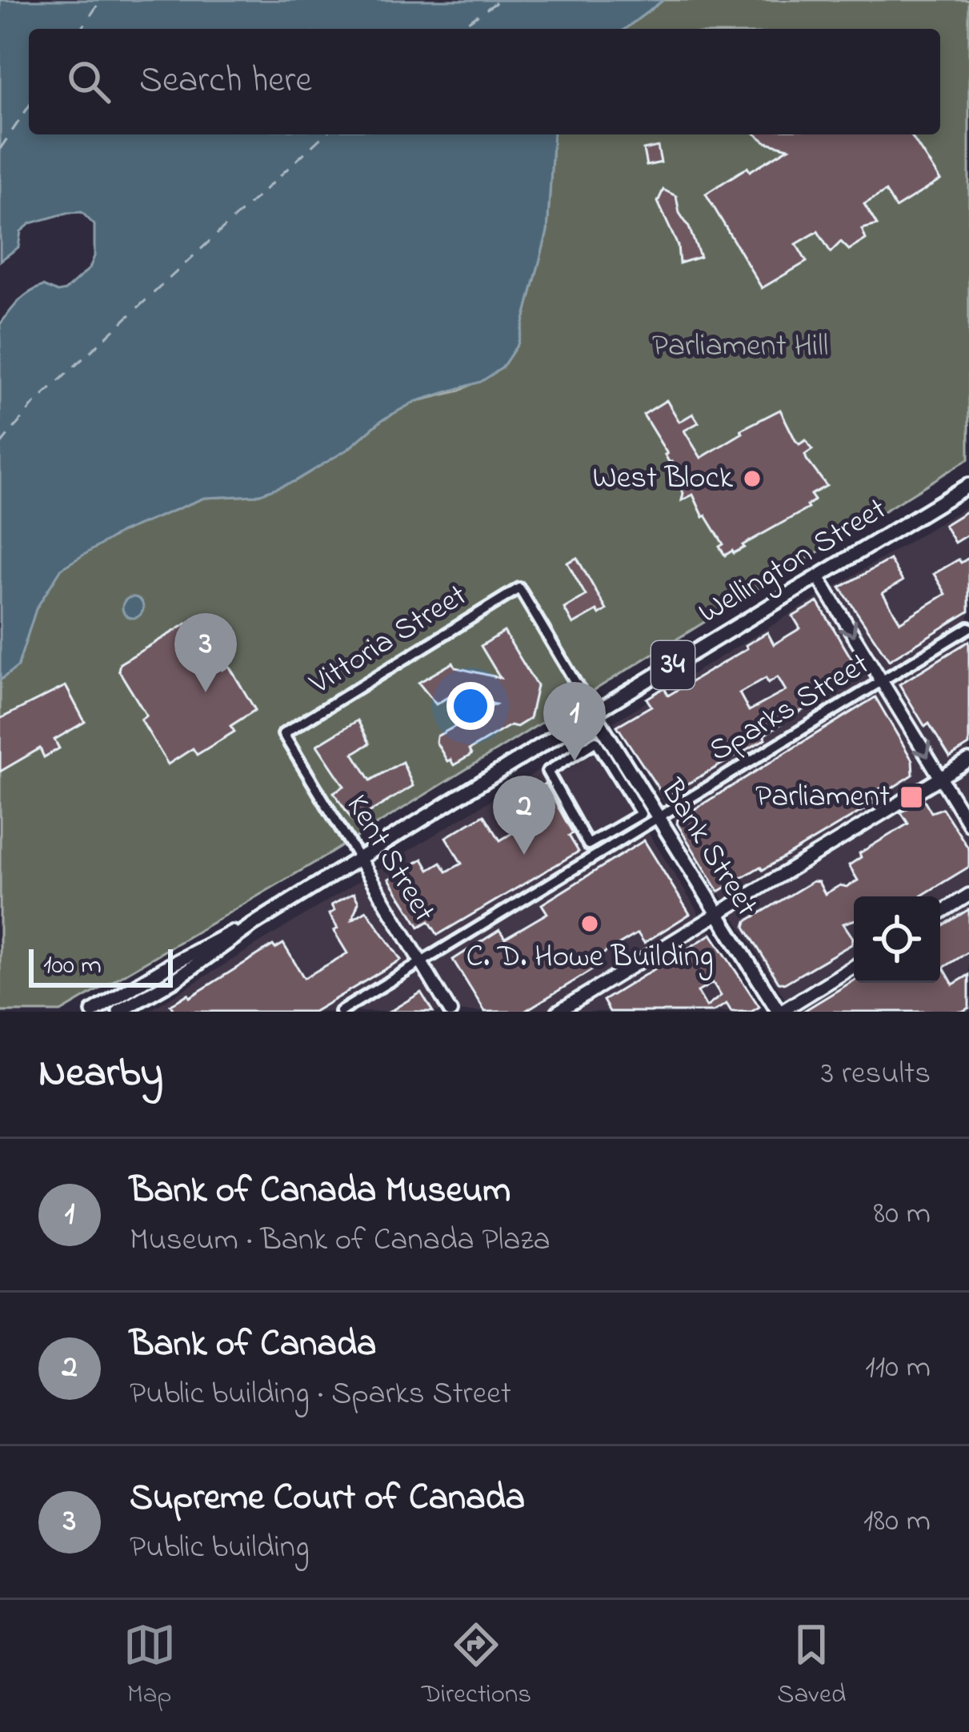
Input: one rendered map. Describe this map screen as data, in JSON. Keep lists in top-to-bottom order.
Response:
{
  "streets": {
    "main road": [
      "Wellington Street",
      "34",
      "Bank Street",
      "Kent Street"
    ],
    "street": ["Vittoria Street", "Sparks Street"]
  },
  "crossings": [
    ["Wellington Street", "Vittoria Street"],
    ["Wellington Street", "Bank Street"],
    ["Wellington Street", "Kent Street"],
    ["Vittoria Street", "Bank Street"],
    ["Vittoria Street", "Kent Street"],
    ["Sparks Street", "Bank Street"],
    ["Sparks Street", "Kent Street"]
  ],
  "parks": ["Parliament Hill"],
  "places": {
    "other": ["West Block", "C. D. Howe Building"],
    "transit": ["Parliament"]
  },
  "scale_bar": "100 m",
  "page": {
    "search": "Search here",
    "pins": ["3", "1", "2"],
    "scale": "100 m",
    "heading": ["Nearby", "3 results"],
    "list": [
      {
        "mark": "1",
        "name": "Bank of Canada Museum",
        "note": "Museum · Bank of Canada Plaza",
        "value": "80 m"
      },
      {
        "mark": "2",
        "name": "Bank of Canada",
        "note": "Public building · Sparks Street",
        "value": "110 m"
      },
      {
        "mark": "3",
        "name": "Supreme Court of Canada",
        "note": "Public building",
        "value": "180 m"
      }
    ],
    "nav": ["Map", "Directions", "Saved"]
  }
}
